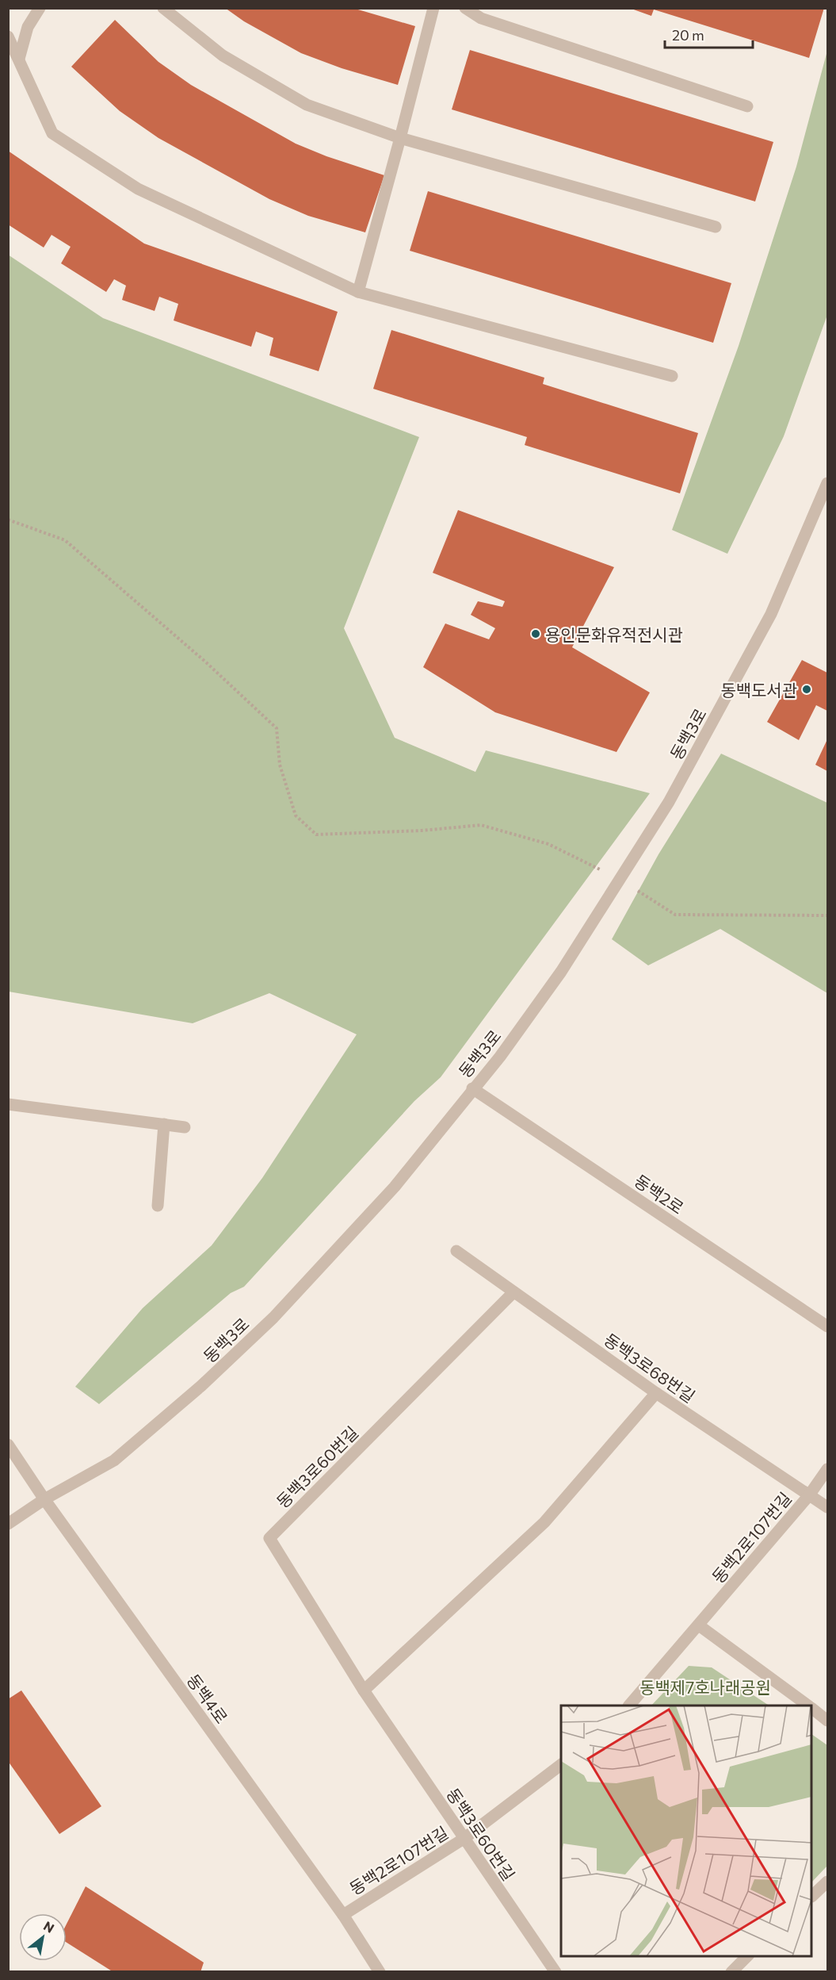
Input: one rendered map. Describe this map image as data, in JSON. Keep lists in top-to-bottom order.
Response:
{
  "streets": {
    "street": [
      "동백3로",
      "동백2로",
      "동백3로68번길",
      "동백3로60번길",
      "동백2로107번길",
      "동백4로"
    ]
  },
  "crossings": [
    ["동백3로", "동백2로"],
    ["동백3로", "동백4로"],
    ["동백3로68번길", "동백3로60번길"],
    ["동백3로68번길", "동백2로107번길"],
    ["동백3로60번길", "동백2로107번길"],
    ["동백2로107번길", "동백4로"]
  ],
  "parks": ["동백제7호나래공원"],
  "places": ["용인문화유적전시관", "동백도서관"],
  "scale_bar": "20 m",
  "north": "top right"
}
